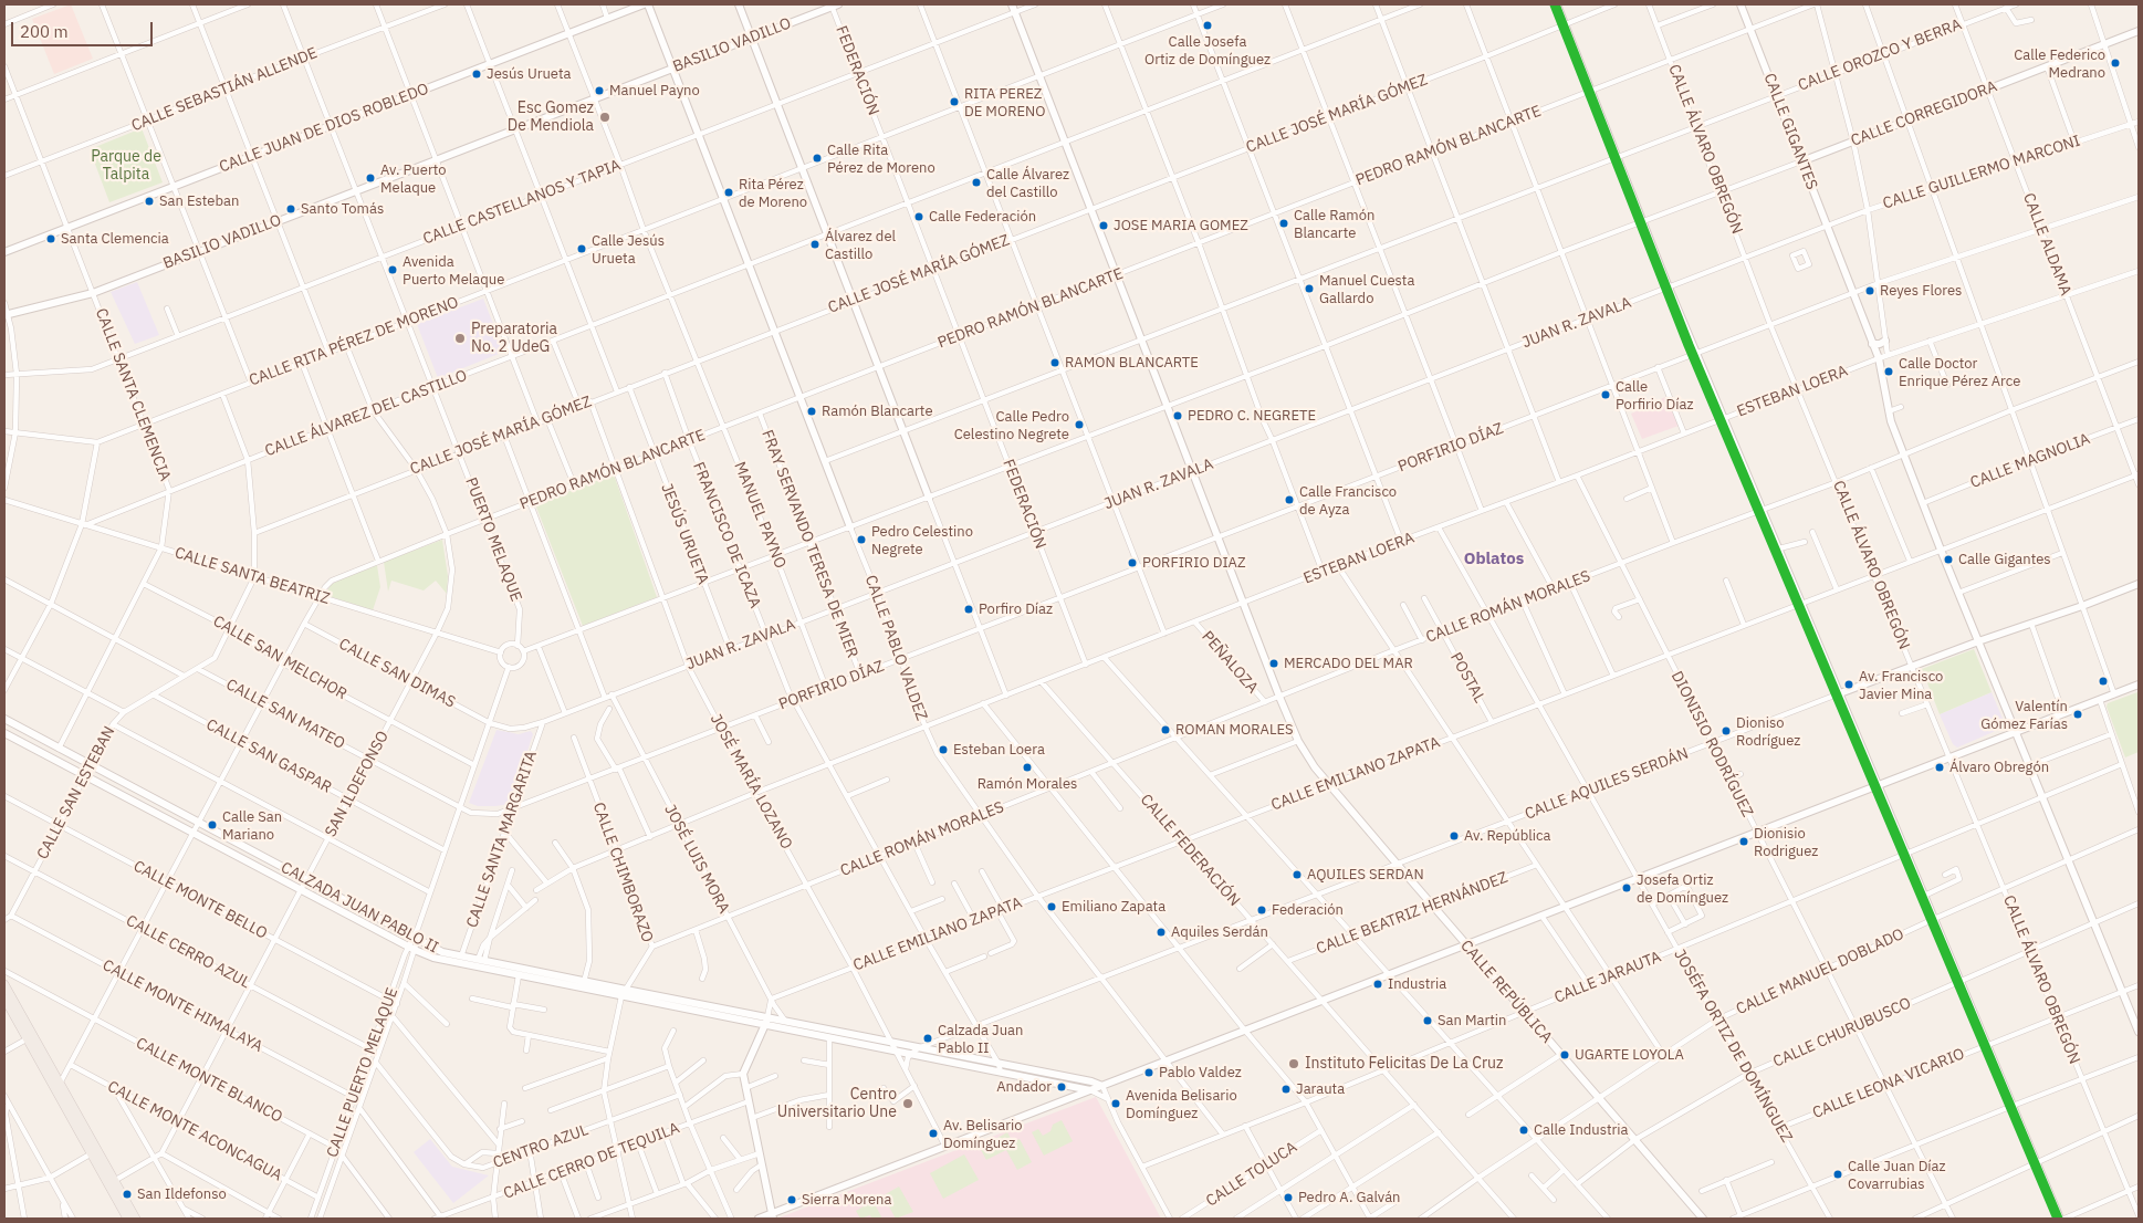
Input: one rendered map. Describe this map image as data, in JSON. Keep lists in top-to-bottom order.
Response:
{
  "streets": {
    "main road": [
      "BASILIO VADILLO",
      "CALLE CORREGIDORA",
      "CALLE JUAN DE DIOS ROBLEDO",
      "CALLE GIGANTES",
      "CALLE PABLO VALDEZ",
      "CALLE AQUILES SERDÁN",
      "CALZADA JUAN PABLO II",
      "CALLE REPÚBLICA"
    ],
    "street": [
      "CALLE OROZCO Y BERRA",
      "FEDERACIÓN",
      "CALLE SEBASTIÁN ALLENDE",
      "CALLE JOSÉ MARÍA GÓMEZ",
      "PEDRO RAMÓN BLANCARTE",
      "CALLE ÁLVARO OBREGÓN",
      "CALLE GUILLERMO MARCONI",
      "CALLE CASTELLANOS Y TAPIA",
      "CALLE ALDAMA",
      "JUAN R. ZAVALA",
      "CALLE RITA PÉREZ DE MORENO",
      "ESTEBAN LOERA",
      "CALLE SANTA CLEMENCIA",
      "CALLE ÁLVAREZ DEL CASTILLO",
      "PORFIRIO DÍAZ",
      "CALLE MAGNOLIA",
      "MANUEL PAYNO",
      "JESÚS URUETA",
      "FRANCISCO DE ICAZA",
      "PUERTO MELAQUE",
      "FRAY SERVANDO TERESA DE MIER",
      "CALLE SANTA BEATRIZ",
      "CALLE ROMÁN MORALES",
      "CALLE SAN MELCHOR",
      "PEÑALOZA",
      "CALLE SAN DIMAS",
      "POSTAL",
      "CALLE SAN MATEO",
      "DIONISIO RODRÍGUEZ",
      "CALLE SAN GASPAR",
      "CALLE EMILIANO ZAPATA",
      "JOSÉ MARÍA LOZANO",
      "SAN ILDEFONSO",
      "CALLE SAN ESTEBAN",
      "CALLE SANTA MARGARITA",
      "CALLE FEDERACIÓN",
      "JOSÉ LUIS MORA",
      "CALLE CHIMBORAZO",
      "CALLE MONTE BELLO",
      "CALLE BEATRIZ HERNÁNDEZ",
      "CALLE CERRO AZUL",
      "CALLE MANUEL DOBLADO",
      "CALLE JARAUTA",
      "CALLE MONTE HIMALAYA",
      "CALLE CHURUBUSCO",
      "JOSÉFA ORTIZ DE DOMÍNGUEZ",
      "CALLE PUERTO MELAQUE",
      "CALLE MONTE BLANCO",
      "CALLE LEONA VICARIO",
      "CALLE MONTE ACONCAGUA",
      "CENTRO AZUL",
      "CALLE CERRO DE TEQUILA",
      "CALLE TOLUCA"
    ]
  },
  "crossings": [
    ["BASILIO VADILLO", "FEDERACIÓN"],
    ["BASILIO VADILLO", "CALLE SANTA CLEMENCIA"],
    ["BASILIO VADILLO", "MANUEL PAYNO"],
    ["BASILIO VADILLO", "PUERTO MELAQUE"],
    ["BASILIO VADILLO", "CALLE PABLO VALDEZ"],
    ["CALLE OROZCO Y BERRA", "CALLE GIGANTES"],
    ["CALLE OROZCO Y BERRA", "CALLE ALDAMA"],
    ["FEDERACIÓN", "CALLE JOSÉ MARÍA GÓMEZ"],
    ["FEDERACIÓN", "PEDRO RAMÓN BLANCARTE"],
    ["FEDERACIÓN", "CALLE CASTELLANOS Y TAPIA"],
    ["FEDERACIÓN", "JUAN R. ZAVALA"],
    ["FEDERACIÓN", "CALLE RITA PÉREZ DE MORENO"],
    ["FEDERACIÓN", "ESTEBAN LOERA"],
    ["FEDERACIÓN", "CALLE ÁLVAREZ DEL CASTILLO"],
    ["FEDERACIÓN", "PORFIRIO DÍAZ"],
    ["CALLE SEBASTIÁN ALLENDE", "CALLE SANTA CLEMENCIA"],
    ["CALLE SEBASTIÁN ALLENDE", "PUERTO MELAQUE"],
    ["CALLE JOSÉ MARÍA GÓMEZ", "MANUEL PAYNO"],
    ["CALLE JOSÉ MARÍA GÓMEZ", "JESÚS URUETA"],
    ["CALLE JOSÉ MARÍA GÓMEZ", "FRANCISCO DE ICAZA"],
    ["CALLE JOSÉ MARÍA GÓMEZ", "PUERTO MELAQUE"],
    ["CALLE JOSÉ MARÍA GÓMEZ", "CALLE PABLO VALDEZ"],
    ["CALLE JOSÉ MARÍA GÓMEZ", "JOSÉ MARÍA LOZANO"],
    ["CALLE JOSÉ MARÍA GÓMEZ", "SAN ILDEFONSO"],
    ["CALLE JOSÉ MARÍA GÓMEZ", "CALLE SAN ESTEBAN"],
    ["CALLE JOSÉ MARÍA GÓMEZ", "CALLE REPÚBLICA"],
    ["CALLE CORREGIDORA", "CALLE GIGANTES"],
    ["CALLE CORREGIDORA", "CALLE ALDAMA"],
    ["CALLE JUAN DE DIOS ROBLEDO", "CALLE SANTA CLEMENCIA"],
    ["CALLE JUAN DE DIOS ROBLEDO", "MANUEL PAYNO"],
    ["CALLE JUAN DE DIOS ROBLEDO", "PUERTO MELAQUE"],
    ["CALLE GIGANTES", "PEDRO RAMÓN BLANCARTE"],
    ["CALLE GIGANTES", "CALLE GUILLERMO MARCONI"],
    ["CALLE GIGANTES", "JUAN R. ZAVALA"],
    ["CALLE GIGANTES", "ESTEBAN LOERA"],
    ["CALLE GIGANTES", "PORFIRIO DÍAZ"],
    ["CALLE GIGANTES", "CALLE MAGNOLIA"],
    ["CALLE GIGANTES", "CALLE ROMÁN MORALES"],
    ["CALLE GIGANTES", "CALLE EMILIANO ZAPATA"],
    ["CALLE GIGANTES", "CALLE AQUILES SERDÁN"],
    ["CALLE GIGANTES", "CALLE MANUEL DOBLADO"],
    ["CALLE GIGANTES", "CALLE JARAUTA"],
    ["CALLE GIGANTES", "CALLE CHURUBUSCO"],
    ["CALLE GIGANTES", "CALLE LEONA VICARIO"],
    ["PEDRO RAMÓN BLANCARTE", "CALLE ÁLVARO OBREGÓN"],
    ["PEDRO RAMÓN BLANCARTE", "MANUEL PAYNO"],
    ["PEDRO RAMÓN BLANCARTE", "JESÚS URUETA"],
    ["PEDRO RAMÓN BLANCARTE", "FRANCISCO DE ICAZA"],
    ["PEDRO RAMÓN BLANCARTE", "PUERTO MELAQUE"],
    ["PEDRO RAMÓN BLANCARTE", "FRAY SERVANDO TERESA DE MIER"],
    ["PEDRO RAMÓN BLANCARTE", "CALLE SANTA BEATRIZ"],
    ["PEDRO RAMÓN BLANCARTE", "CALLE PABLO VALDEZ"],
    ["PEDRO RAMÓN BLANCARTE", "JOSÉ MARÍA LOZANO"],
    ["PEDRO RAMÓN BLANCARTE", "SAN ILDEFONSO"],
    ["PEDRO RAMÓN BLANCARTE", "CALLE REPÚBLICA"],
    ["CALLE ÁLVARO OBREGÓN", "JUAN R. ZAVALA"],
    ["CALLE ÁLVARO OBREGÓN", "ESTEBAN LOERA"],
    ["CALLE ÁLVARO OBREGÓN", "PORFIRIO DÍAZ"],
    ["CALLE ÁLVARO OBREGÓN", "CALLE ROMÁN MORALES"],
    ["CALLE ÁLVARO OBREGÓN", "CALLE EMILIANO ZAPATA"],
    ["CALLE ÁLVARO OBREGÓN", "CALLE AQUILES SERDÁN"],
    ["CALLE ÁLVARO OBREGÓN", "CALLE MANUEL DOBLADO"],
    ["CALLE ÁLVARO OBREGÓN", "CALLE JARAUTA"],
    ["CALLE ÁLVARO OBREGÓN", "CALLE CHURUBUSCO"],
    ["CALLE ÁLVARO OBREGÓN", "CALLE LEONA VICARIO"],
    ["CALLE GUILLERMO MARCONI", "CALLE ALDAMA"],
    ["CALLE GUILLERMO MARCONI", "JUAN R. ZAVALA"],
    ["CALLE CASTELLANOS Y TAPIA", "CALLE SANTA CLEMENCIA"],
    ["CALLE CASTELLANOS Y TAPIA", "MANUEL PAYNO"],
    ["CALLE CASTELLANOS Y TAPIA", "PUERTO MELAQUE"],
    ["CALLE CASTELLANOS Y TAPIA", "CALLE PABLO VALDEZ"],
    ["CALLE CASTELLANOS Y TAPIA", "CALLE REPÚBLICA"],
    ["CALLE ALDAMA", "ESTEBAN LOERA"],
    ["CALLE ALDAMA", "PORFIRIO DÍAZ"],
    ["CALLE ALDAMA", "CALLE MAGNOLIA"],
    ["CALLE ALDAMA", "CALLE ROMÁN MORALES"],
    ["CALLE ALDAMA", "CALLE EMILIANO ZAPATA"],
    ["JUAN R. ZAVALA", "MANUEL PAYNO"],
    ["JUAN R. ZAVALA", "JESÚS URUETA"],
    ["JUAN R. ZAVALA", "FRANCISCO DE ICAZA"],
    ["JUAN R. ZAVALA", "FRAY SERVANDO TERESA DE MIER"],
    ["JUAN R. ZAVALA", "CALLE PABLO VALDEZ"],
    ["JUAN R. ZAVALA", "CALLE SAN DIMAS"],
    ["JUAN R. ZAVALA", "JOSÉ MARÍA LOZANO"],
    ["JUAN R. ZAVALA", "CALLE SANTA MARGARITA"],
    ["JUAN R. ZAVALA", "JOSÉ LUIS MORA"],
    ["JUAN R. ZAVALA", "CALLE REPÚBLICA"],
    ["JUAN R. ZAVALA", "CALLE PUERTO MELAQUE"],
    ["CALLE RITA PÉREZ DE MORENO", "CALLE SANTA CLEMENCIA"],
    ["CALLE RITA PÉREZ DE MORENO", "MANUEL PAYNO"],
    ["CALLE RITA PÉREZ DE MORENO", "PUERTO MELAQUE"],
    ["CALLE RITA PÉREZ DE MORENO", "CALLE PABLO VALDEZ"],
    ["CALLE RITA PÉREZ DE MORENO", "SAN ILDEFONSO"],
    ["CALLE RITA PÉREZ DE MORENO", "CALLE SAN ESTEBAN"],
    ["CALLE RITA PÉREZ DE MORENO", "CALLE REPÚBLICA"],
    ["ESTEBAN LOERA", "FRANCISCO DE ICAZA"],
    ["ESTEBAN LOERA", "CALLE PABLO VALDEZ"],
    ["ESTEBAN LOERA", "PEÑALOZA"],
    ["ESTEBAN LOERA", "DIONISIO RODRÍGUEZ"],
    ["ESTEBAN LOERA", "JOSÉ MARÍA LOZANO"],
    ["ESTEBAN LOERA", "CALLE FEDERACIÓN"],
    ["ESTEBAN LOERA", "JOSÉ LUIS MORA"],
    ["ESTEBAN LOERA", "CALLE CHIMBORAZO"],
    ["ESTEBAN LOERA", "CALLE REPÚBLICA"],
    ["ESTEBAN LOERA", "JOSÉFA ORTIZ DE DOMÍNGUEZ"],
    ["CALLE SANTA CLEMENCIA", "CALLE ÁLVAREZ DEL CASTILLO"],
    ["CALLE SANTA CLEMENCIA", "CALLE SANTA BEATRIZ"],
    ["CALLE SANTA CLEMENCIA", "CALLE SAN MELCHOR"],
    ["CALLE SANTA CLEMENCIA", "CALZADA JUAN PABLO II"],
    ["CALLE ÁLVAREZ DEL CASTILLO", "MANUEL PAYNO"],
    ["CALLE ÁLVAREZ DEL CASTILLO", "PUERTO MELAQUE"],
    ["CALLE ÁLVAREZ DEL CASTILLO", "CALLE SANTA BEATRIZ"],
    ["CALLE ÁLVAREZ DEL CASTILLO", "CALLE PABLO VALDEZ"],
    ["CALLE ÁLVAREZ DEL CASTILLO", "SAN ILDEFONSO"],
    ["CALLE ÁLVAREZ DEL CASTILLO", "CALLE SAN ESTEBAN"],
    ["CALLE ÁLVAREZ DEL CASTILLO", "CALLE REPÚBLICA"],
    ["PORFIRIO DÍAZ", "MANUEL PAYNO"],
    ["PORFIRIO DÍAZ", "FRANCISCO DE ICAZA"],
    ["PORFIRIO DÍAZ", "FRAY SERVANDO TERESA DE MIER"],
    ["PORFIRIO DÍAZ", "CALLE PABLO VALDEZ"],
    ["PORFIRIO DÍAZ", "CALLE SAN MATEO"],
    ["PORFIRIO DÍAZ", "JOSÉ MARÍA LOZANO"],
    ["PORFIRIO DÍAZ", "CALLE SANTA MARGARITA"],
    ["PORFIRIO DÍAZ", "JOSÉ LUIS MORA"],
    ["PORFIRIO DÍAZ", "CALLE CHIMBORAZO"],
    ["PORFIRIO DÍAZ", "CALLE REPÚBLICA"],
    ["PORFIRIO DÍAZ", "CALLE PUERTO MELAQUE"],
    ["FRANCISCO DE ICAZA", "CALLE ROMÁN MORALES"],
    ["FRANCISCO DE ICAZA", "CALLE EMILIANO ZAPATA"],
    ["FRANCISCO DE ICAZA", "CALLE AQUILES SERDÁN"],
    ["FRANCISCO DE ICAZA", "CALZADA JUAN PABLO II"],
    ["PUERTO MELAQUE", "CALLE SANTA BEATRIZ"],
    ["PUERTO MELAQUE", "CALLE PUERTO MELAQUE"],
    ["CALLE SANTA BEATRIZ", "SAN ILDEFONSO"],
    ["CALLE SANTA BEATRIZ", "CALLE SAN ESTEBAN"],
    ["CALLE SANTA BEATRIZ", "CALLE PUERTO MELAQUE"],
    ["CALLE ROMÁN MORALES", "CALLE PABLO VALDEZ"],
    ["CALLE ROMÁN MORALES", "PEÑALOZA"],
    ["CALLE ROMÁN MORALES", "POSTAL"],
    ["CALLE ROMÁN MORALES", "DIONISIO RODRÍGUEZ"],
    ["CALLE ROMÁN MORALES", "JOSÉ MARÍA LOZANO"],
    ["CALLE ROMÁN MORALES", "CALLE FEDERACIÓN"],
    ["CALLE ROMÁN MORALES", "JOSÉ LUIS MORA"],
    ["CALLE ROMÁN MORALES", "CALLE CHIMBORAZO"],
    ["CALLE ROMÁN MORALES", "CALLE REPÚBLICA"],
    ["CALLE ROMÁN MORALES", "JOSÉFA ORTIZ DE DOMÍNGUEZ"],
    ["CALLE PABLO VALDEZ", "CALLE EMILIANO ZAPATA"],
    ["CALLE PABLO VALDEZ", "CALLE AQUILES SERDÁN"],
    ["CALLE PABLO VALDEZ", "CALLE JARAUTA"],
    ["CALLE SAN MELCHOR", "SAN ILDEFONSO"],
    ["CALLE SAN MELCHOR", "CALLE SAN ESTEBAN"],
    ["CALLE SAN MELCHOR", "CALLE PUERTO MELAQUE"],
    ["CALLE SAN DIMAS", "SAN ILDEFONSO"],
    ["CALLE SAN DIMAS", "CALLE PUERTO MELAQUE"],
    ["POSTAL", "CALLE EMILIANO ZAPATA"],
    ["CALLE SAN MATEO", "SAN ILDEFONSO"],
    ["CALLE SAN MATEO", "CALLE SAN ESTEBAN"],
    ["CALLE SAN MATEO", "CALLE PUERTO MELAQUE"],
    ["DIONISIO RODRÍGUEZ", "CALLE EMILIANO ZAPATA"],
    ["DIONISIO RODRÍGUEZ", "CALLE AQUILES SERDÁN"],
    ["DIONISIO RODRÍGUEZ", "CALLE MANUEL DOBLADO"],
    ["DIONISIO RODRÍGUEZ", "CALLE JARAUTA"],
    ["DIONISIO RODRÍGUEZ", "CALLE CHURUBUSCO"],
    ["DIONISIO RODRÍGUEZ", "CALLE LEONA VICARIO"],
    ["CALLE SAN GASPAR", "SAN ILDEFONSO"],
    ["CALLE SAN GASPAR", "CALLE SAN ESTEBAN"],
    ["CALLE SAN GASPAR", "CALLE PUERTO MELAQUE"],
    ["CALLE EMILIANO ZAPATA", "JOSÉ MARÍA LOZANO"],
    ["CALLE EMILIANO ZAPATA", "CALLE FEDERACIÓN"],
    ["CALLE EMILIANO ZAPATA", "JOSÉ LUIS MORA"],
    ["CALLE EMILIANO ZAPATA", "CALLE REPÚBLICA"],
    ["CALLE EMILIANO ZAPATA", "JOSÉFA ORTIZ DE DOMÍNGUEZ"],
    ["JOSÉ MARÍA LOZANO", "CALZADA JUAN PABLO II"],
    ["SAN ILDEFONSO", "CALLE MONTE BELLO"],
    ["SAN ILDEFONSO", "CALZADA JUAN PABLO II"],
    ["SAN ILDEFONSO", "CALLE CERRO AZUL"],
    ["SAN ILDEFONSO", "CALLE MONTE HIMALAYA"],
    ["SAN ILDEFONSO", "CALLE MONTE BLANCO"],
    ["SAN ILDEFONSO", "CALLE MONTE ACONCAGUA"],
    ["CALLE AQUILES SERDÁN", "CALLE FEDERACIÓN"],
    ["CALLE AQUILES SERDÁN", "CALZADA JUAN PABLO II"],
    ["CALLE AQUILES SERDÁN", "CALLE REPÚBLICA"],
    ["CALLE AQUILES SERDÁN", "JOSÉFA ORTIZ DE DOMÍNGUEZ"],
    ["CALLE SAN ESTEBAN", "CALLE MONTE BELLO"],
    ["CALLE SAN ESTEBAN", "CALZADA JUAN PABLO II"],
    ["CALLE SAN ESTEBAN", "CALLE CERRO AZUL"],
    ["CALLE SAN ESTEBAN", "CALLE MONTE HIMALAYA"],
    ["CALLE SANTA MARGARITA", "CALZADA JUAN PABLO II"],
    ["CALLE FEDERACIÓN", "CALLE BEATRIZ HERNÁNDEZ"],
    ["CALLE FEDERACIÓN", "CALLE MANUEL DOBLADO"],
    ["CALLE FEDERACIÓN", "CALLE JARAUTA"],
    ["JOSÉ LUIS MORA", "CALZADA JUAN PABLO II"],
    ["CALLE CHIMBORAZO", "CALZADA JUAN PABLO II"],
    ["CALLE CHIMBORAZO", "CENTRO AZUL"],
    ["CALLE CHIMBORAZO", "CALLE CERRO DE TEQUILA"],
    ["CALLE MONTE BELLO", "CALLE PUERTO MELAQUE"],
    ["CALZADA JUAN PABLO II", "CALLE PUERTO MELAQUE"],
    ["CALLE BEATRIZ HERNÁNDEZ", "CALLE REPÚBLICA"],
    ["CALLE CERRO AZUL", "CALLE PUERTO MELAQUE"],
    ["CALLE MANUEL DOBLADO", "CALLE REPÚBLICA"],
    ["CALLE MANUEL DOBLADO", "JOSÉFA ORTIZ DE DOMÍNGUEZ"],
    ["CALLE JARAUTA", "CALLE REPÚBLICA"],
    ["CALLE JARAUTA", "JOSÉFA ORTIZ DE DOMÍNGUEZ"],
    ["CALLE REPÚBLICA", "CALLE CHURUBUSCO"],
    ["CALLE MONTE HIMALAYA", "CALLE PUERTO MELAQUE"],
    ["CALLE CHURUBUSCO", "JOSÉFA ORTIZ DE DOMÍNGUEZ"],
    ["JOSÉFA ORTIZ DE DOMÍNGUEZ", "CALLE LEONA VICARIO"],
    ["CALLE PUERTO MELAQUE", "CALLE MONTE BLANCO"],
    ["CALLE PUERTO MELAQUE", "CALLE MONTE ACONCAGUA"]
  ],
  "districts": ["Oblatos"],
  "parks": ["Parque de Talpita"],
  "places": [
    "Calle Josefa Ortiz de Domínguez",
    "Calle Federico Medrano",
    "Jesús Urueta",
    "Manuel Payno",
    "RITA PEREZ DE MORENO",
    "Esc Gomez De Mendiola",
    "Calle Rita Pérez de Moreno",
    "Av. Puerto Melaque",
    "Calle Álvarez del Castillo",
    "Rita Pérez de Moreno",
    "San Esteban",
    "Santo Tomás",
    "Calle Federación",
    "Calle Ramón Blancarte",
    "JOSE MARIA GOMEZ",
    "Santa Clemencia",
    "Álvarez del Castillo",
    "Calle Jesús Urueta",
    "Avenida Puerto Melaque",
    "Manuel Cuesta Gallardo",
    "Reyes Flores",
    "Preparatoria No. 2 UdeG",
    "RAMON BLANCARTE",
    "Calle Doctor Enrique Pérez Arce",
    "Calle Porfirio Díaz",
    "Ramón Blancarte",
    "PEDRO C. NEGRETE",
    "Calle Pedro Celestino Negrete",
    "Calle Francisco de Ayza",
    "Pedro Celestino Negrete",
    "Calle Gigantes",
    "PORFIRIO DIAZ",
    "Porfiro Díaz",
    "MERCADO DEL MAR",
    "Av. Francisco Javier Mina",
    "Valentín Gómez Farías",
    "ROMAN MORALES",
    "Dioniso Rodríguez",
    "Esteban Loera",
    "Ramón Morales",
    "Álvaro Obregón",
    "Calle San Mariano",
    "Av. República",
    "Dionisio Rodriguez",
    "AQUILES SERDAN",
    "Josefa Ortiz de Domínguez",
    "Emiliano Zapata",
    "Federación",
    "Aquiles Serdán",
    "Industria",
    "San Martin",
    "Calzada Juan Pablo II",
    "UGARTE LOYOLA",
    "Instituto Felicitas De La Cruz",
    "Pablo Valdez",
    "Andador",
    "Jarauta",
    "Centro Universitario Une",
    "Avenida Belisario Domínguez",
    "Calle Industria",
    "Av. Belisario Domínguez",
    "Calle Juan Díaz Covarrubias",
    "San Ildefonso",
    "Pedro A. Galván",
    "Sierra Morena"
  ],
  "scale_bar": "200 m"
}
